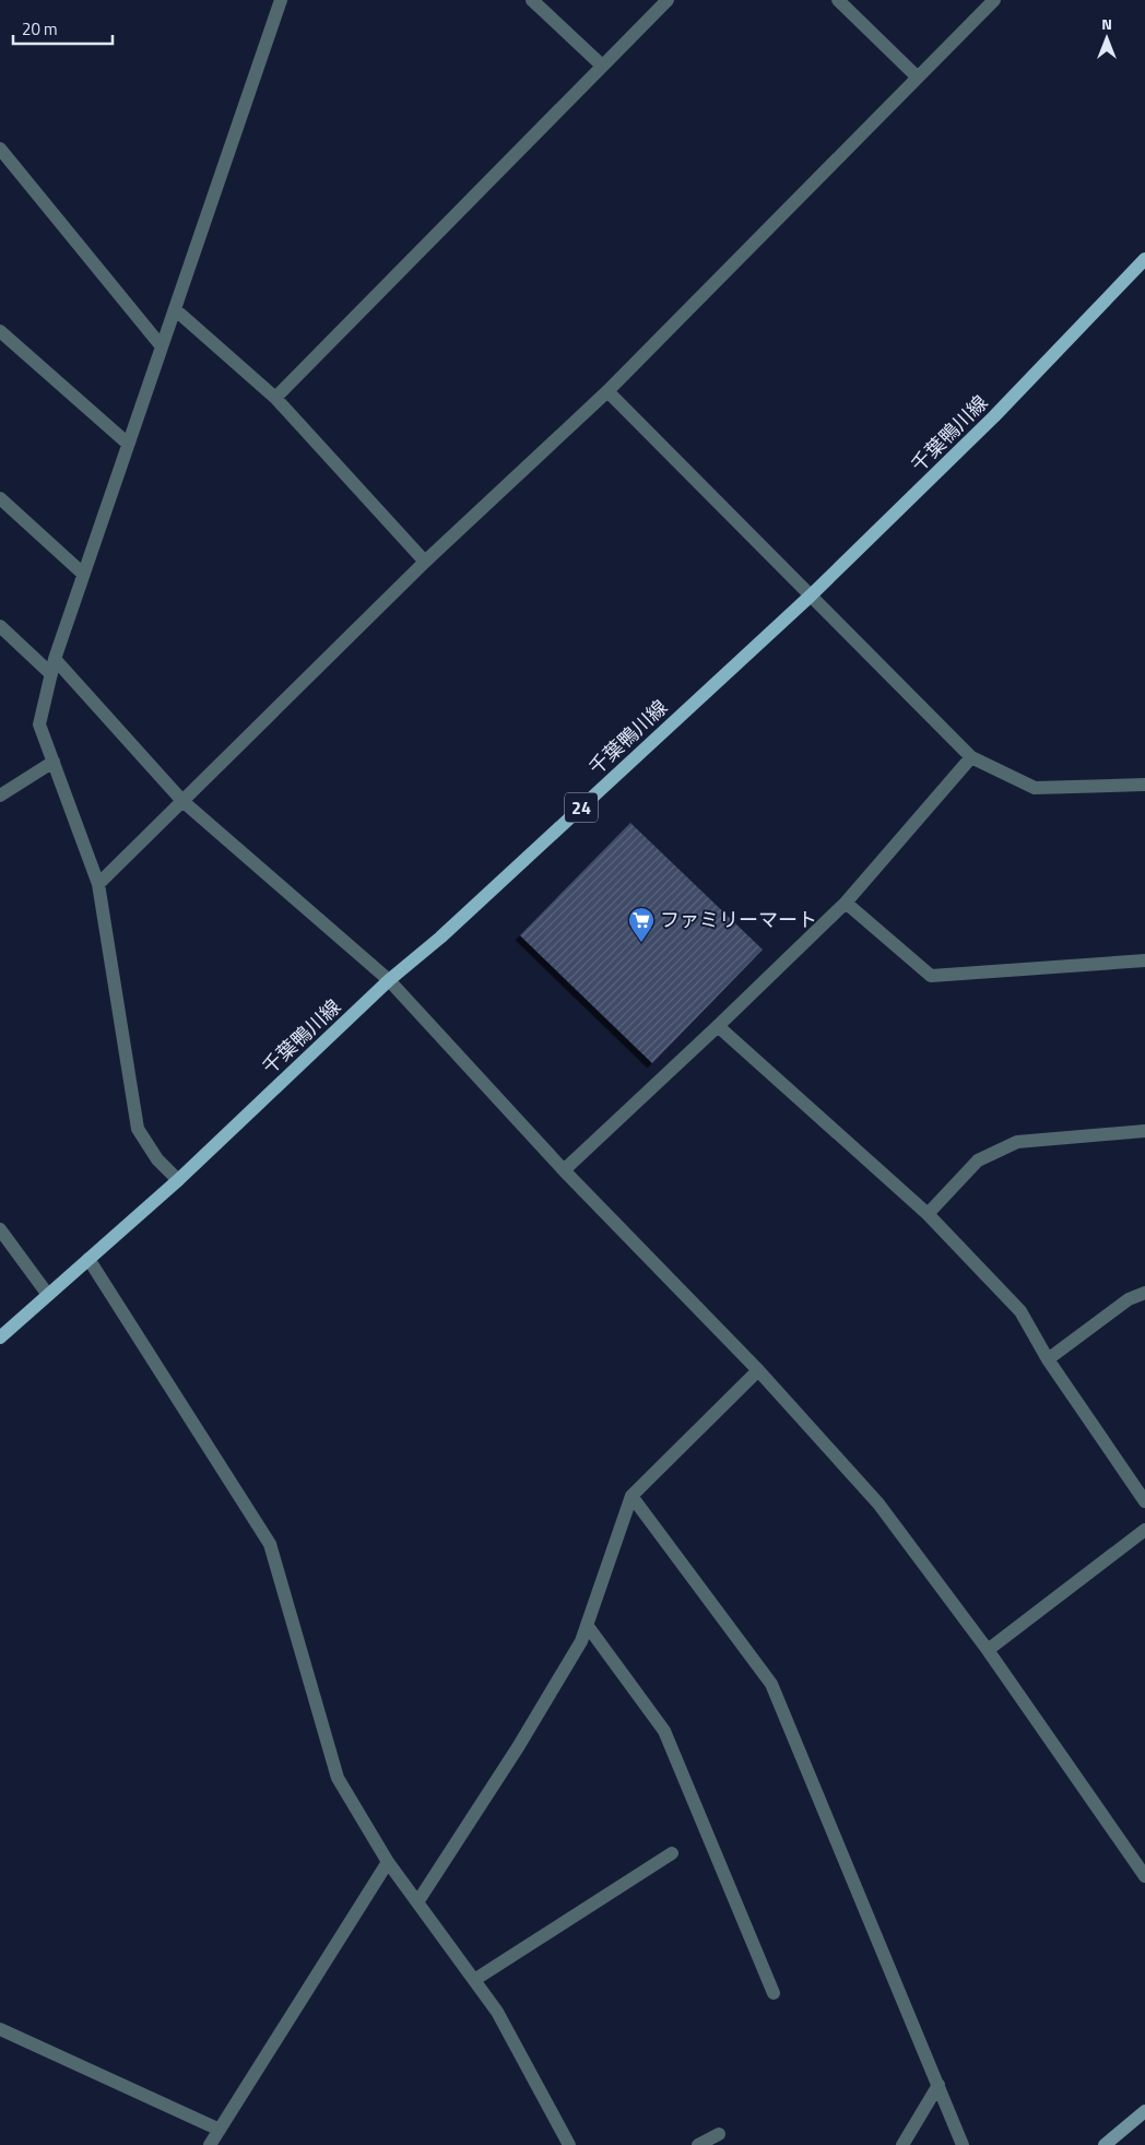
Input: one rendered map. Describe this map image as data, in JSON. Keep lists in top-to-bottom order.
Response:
{
  "streets": {
    "main road": ["千葉鴨川線", "24"]
  },
  "places": {
    "supermarket": ["ファミリーマート"]
  },
  "scale_bar": "20 m",
  "north": "top"
}
